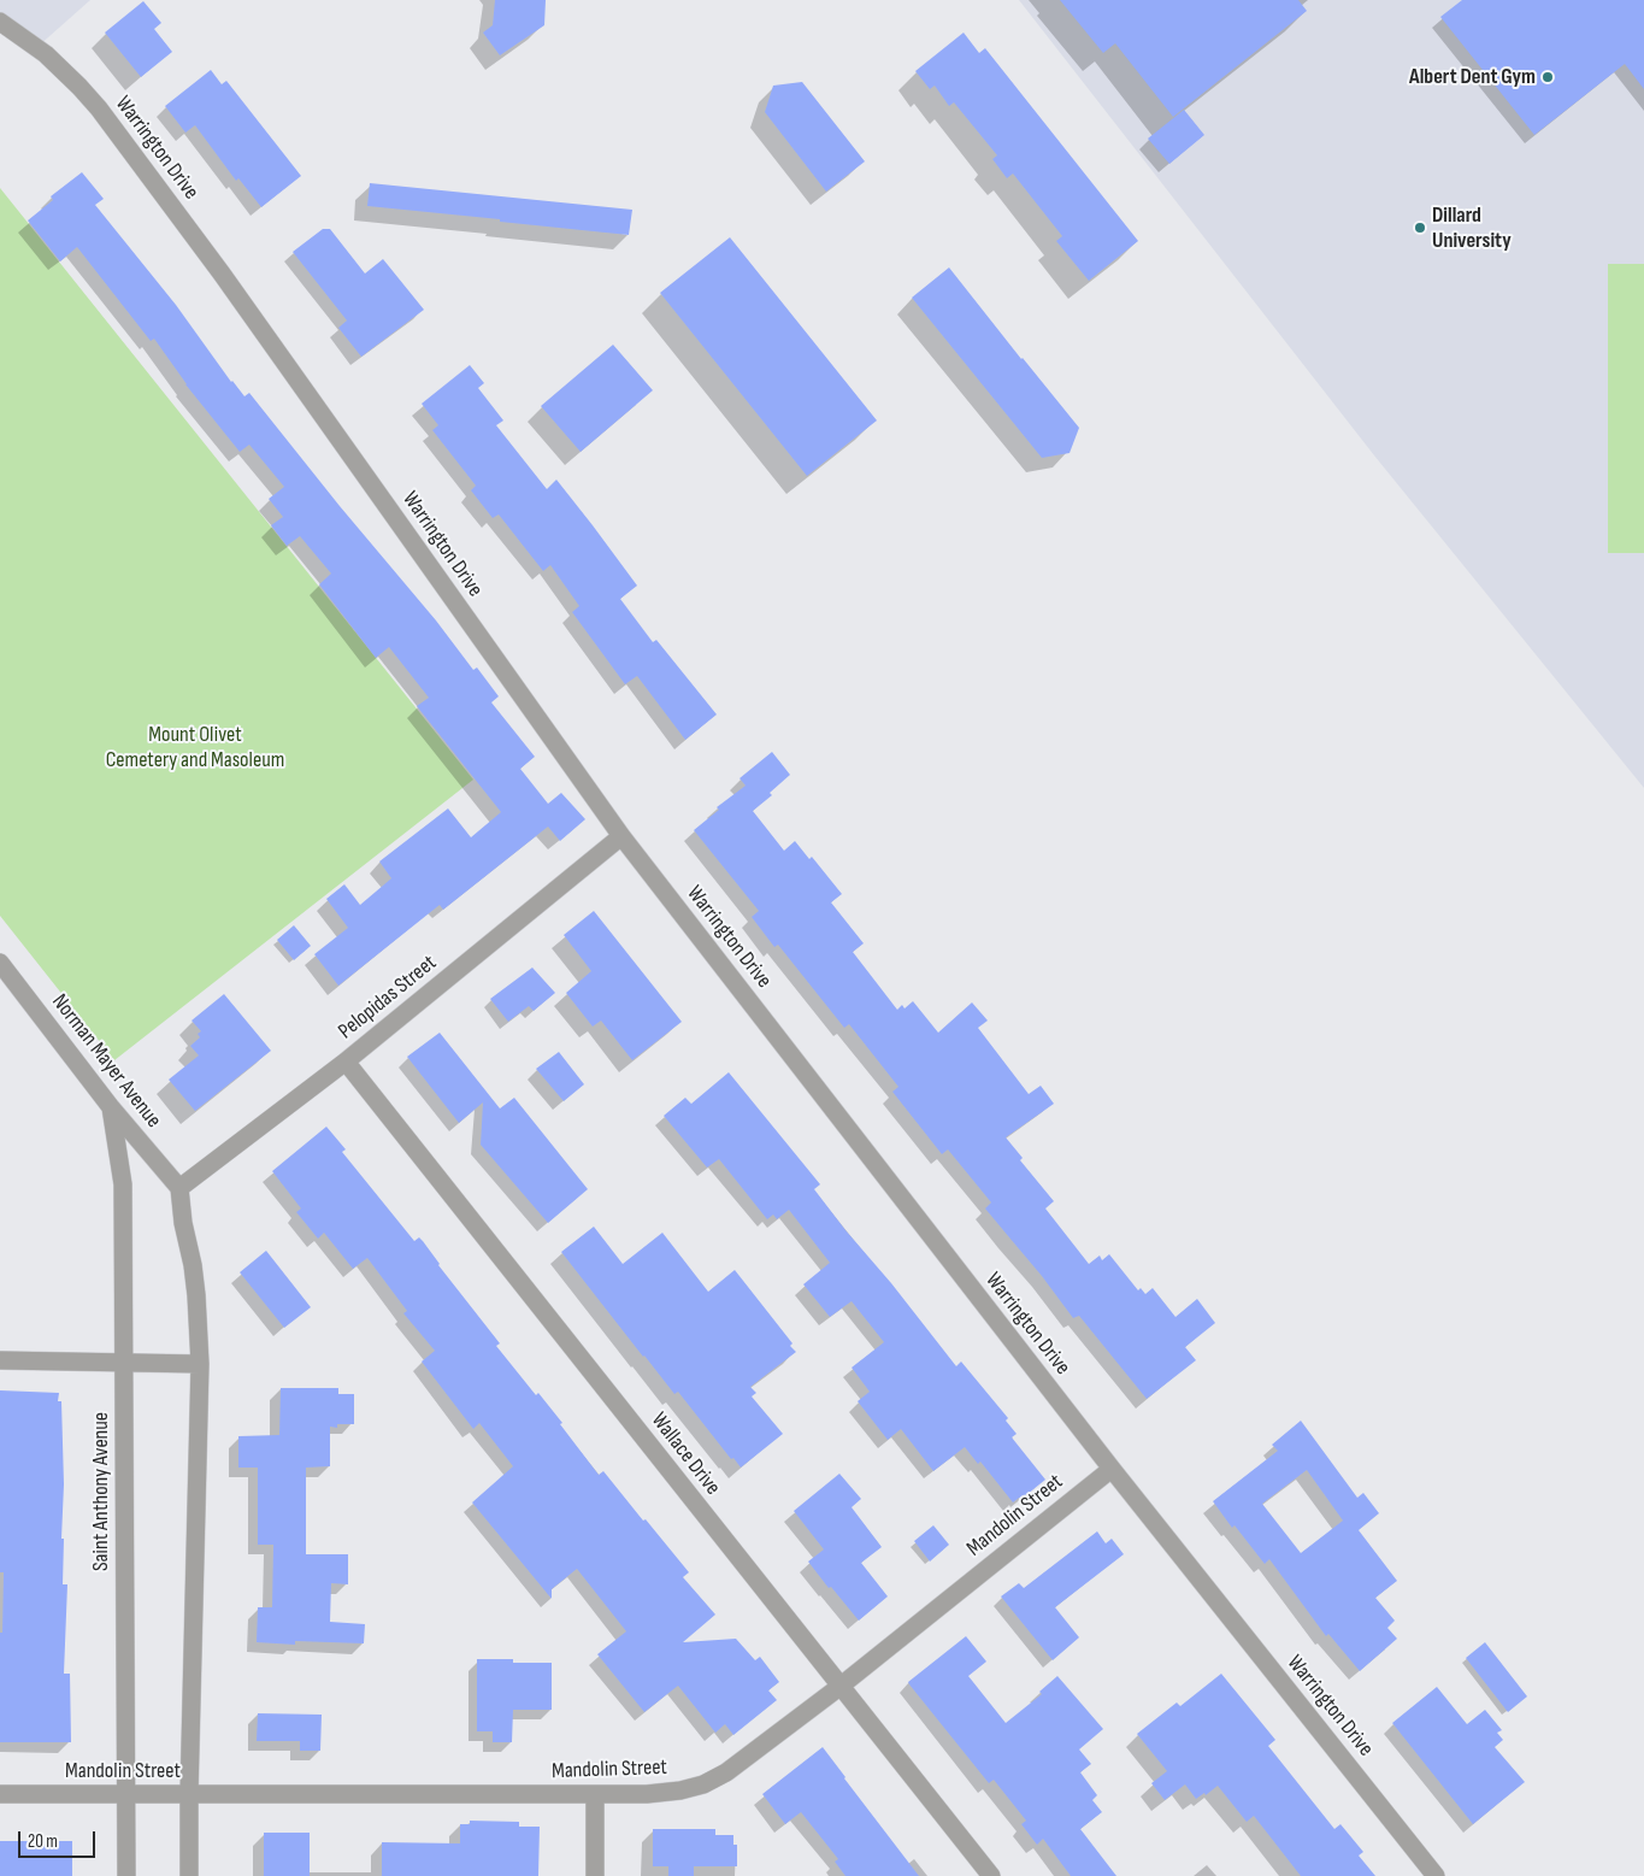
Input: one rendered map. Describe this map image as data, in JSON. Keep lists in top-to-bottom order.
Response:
{
  "streets": {
    "street": [
      "Warrington Drive",
      "Pelopidas Street",
      "Norman Mayer Avenue",
      "Wallace Drive",
      "Saint Anthony Avenue",
      "Mandolin Street"
    ]
  },
  "crossings": [
    ["Warrington Drive", "Pelopidas Street"],
    ["Warrington Drive", "Mandolin Street"],
    ["Pelopidas Street", "Norman Mayer Avenue"],
    ["Pelopidas Street", "Wallace Drive"],
    ["Norman Mayer Avenue", "Saint Anthony Avenue"],
    ["Wallace Drive", "Mandolin Street"],
    ["Saint Anthony Avenue", "Mandolin Street"]
  ],
  "parks": ["Mount Olivet Cemetery and Masoleum"],
  "places": ["Albert Dent Gym", "Dillard University"],
  "scale_bar": "20 m"
}
